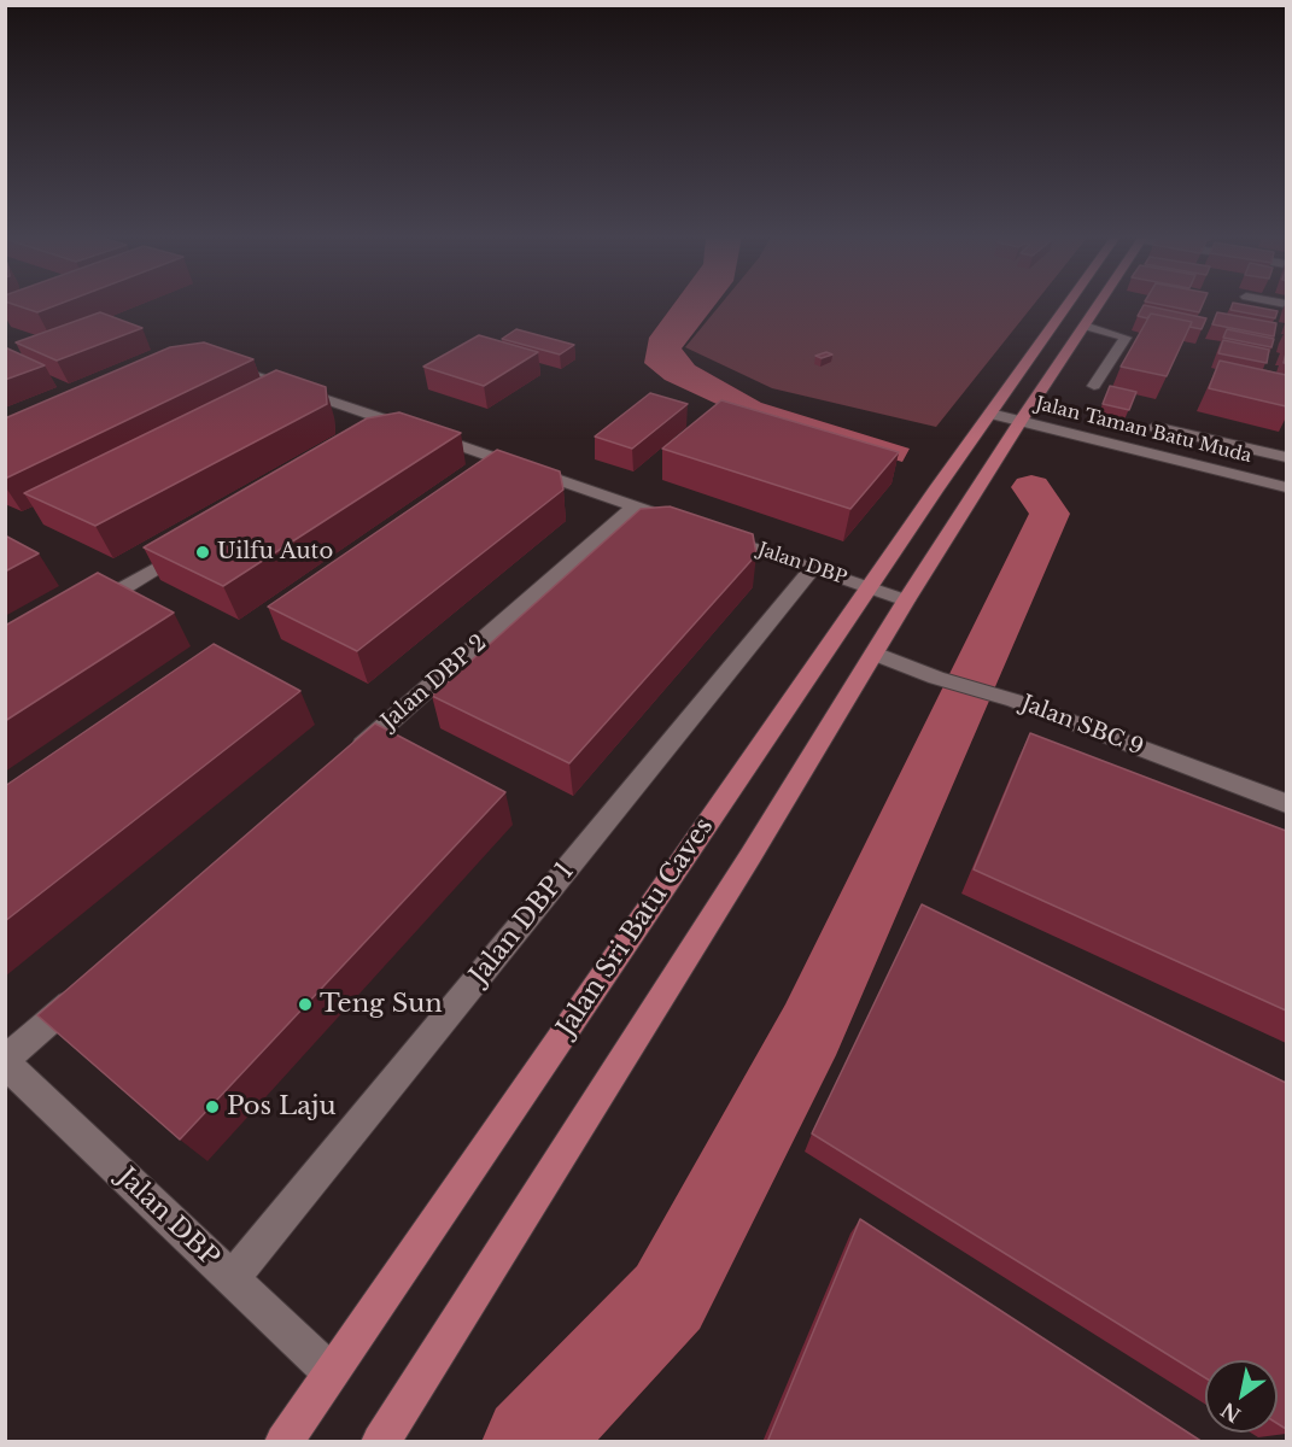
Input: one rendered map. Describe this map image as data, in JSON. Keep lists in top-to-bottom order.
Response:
{
  "streets": {
    "main road": ["Jalan Sri Batu Caves"],
    "street": [
      "Jalan Taman Batu Muda",
      "Jalan DBP",
      "Jalan DBP 2",
      "Jalan SBC 9",
      "Jalan DBP 1"
    ]
  },
  "crossings": [
    ["Jalan Taman Batu Muda", "Jalan Sri Batu Caves"],
    ["Jalan DBP", "Jalan DBP 1"],
    ["Jalan DBP", "Jalan Sri Batu Caves"]
  ],
  "places": ["Uilfu Auto", "Teng Sun", "Pos Laju"],
  "north": "bottom left"
}
